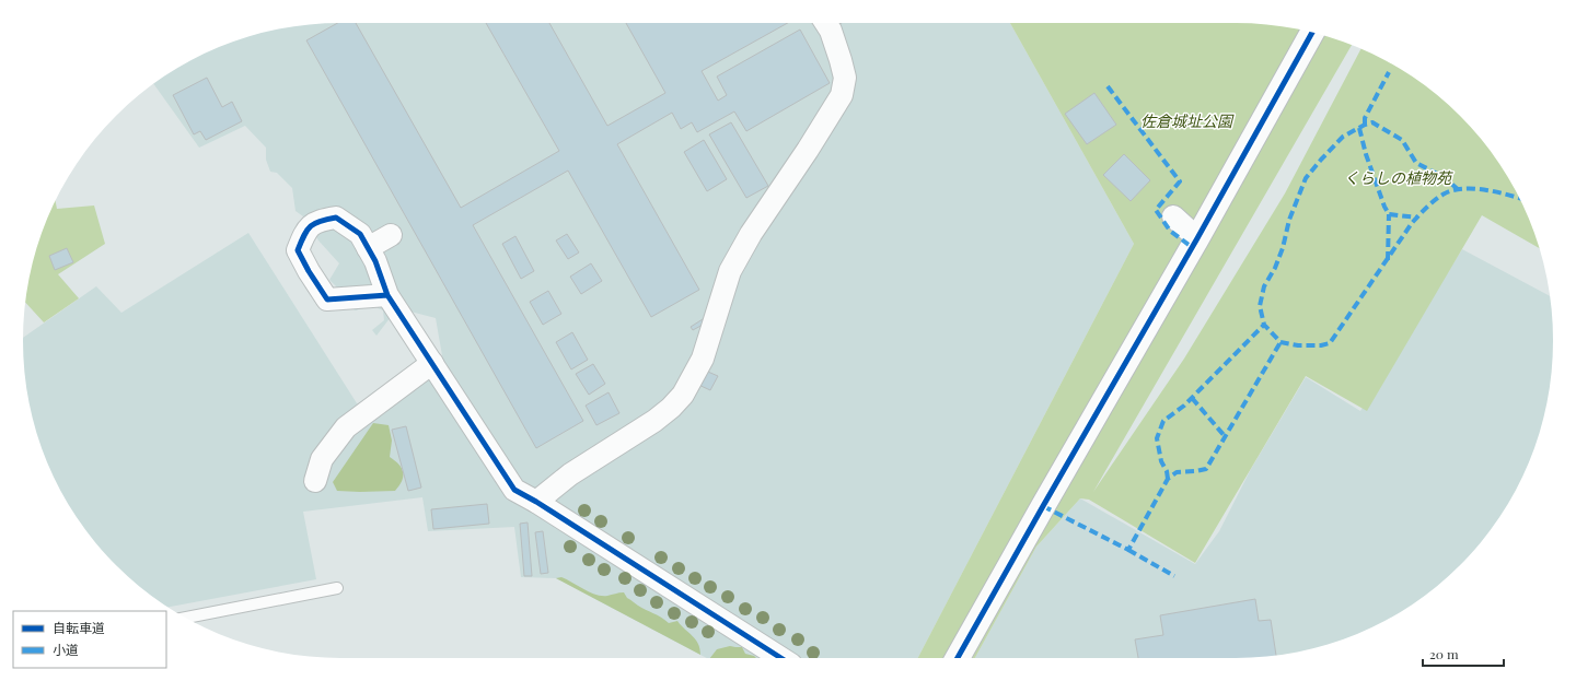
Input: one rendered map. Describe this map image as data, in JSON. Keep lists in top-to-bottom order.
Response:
{
  "parks": ["佐倉城址公園", "くらしの植物苑"],
  "legend": ["自転車道", "小道"],
  "scale_bar": "20 m"
}
